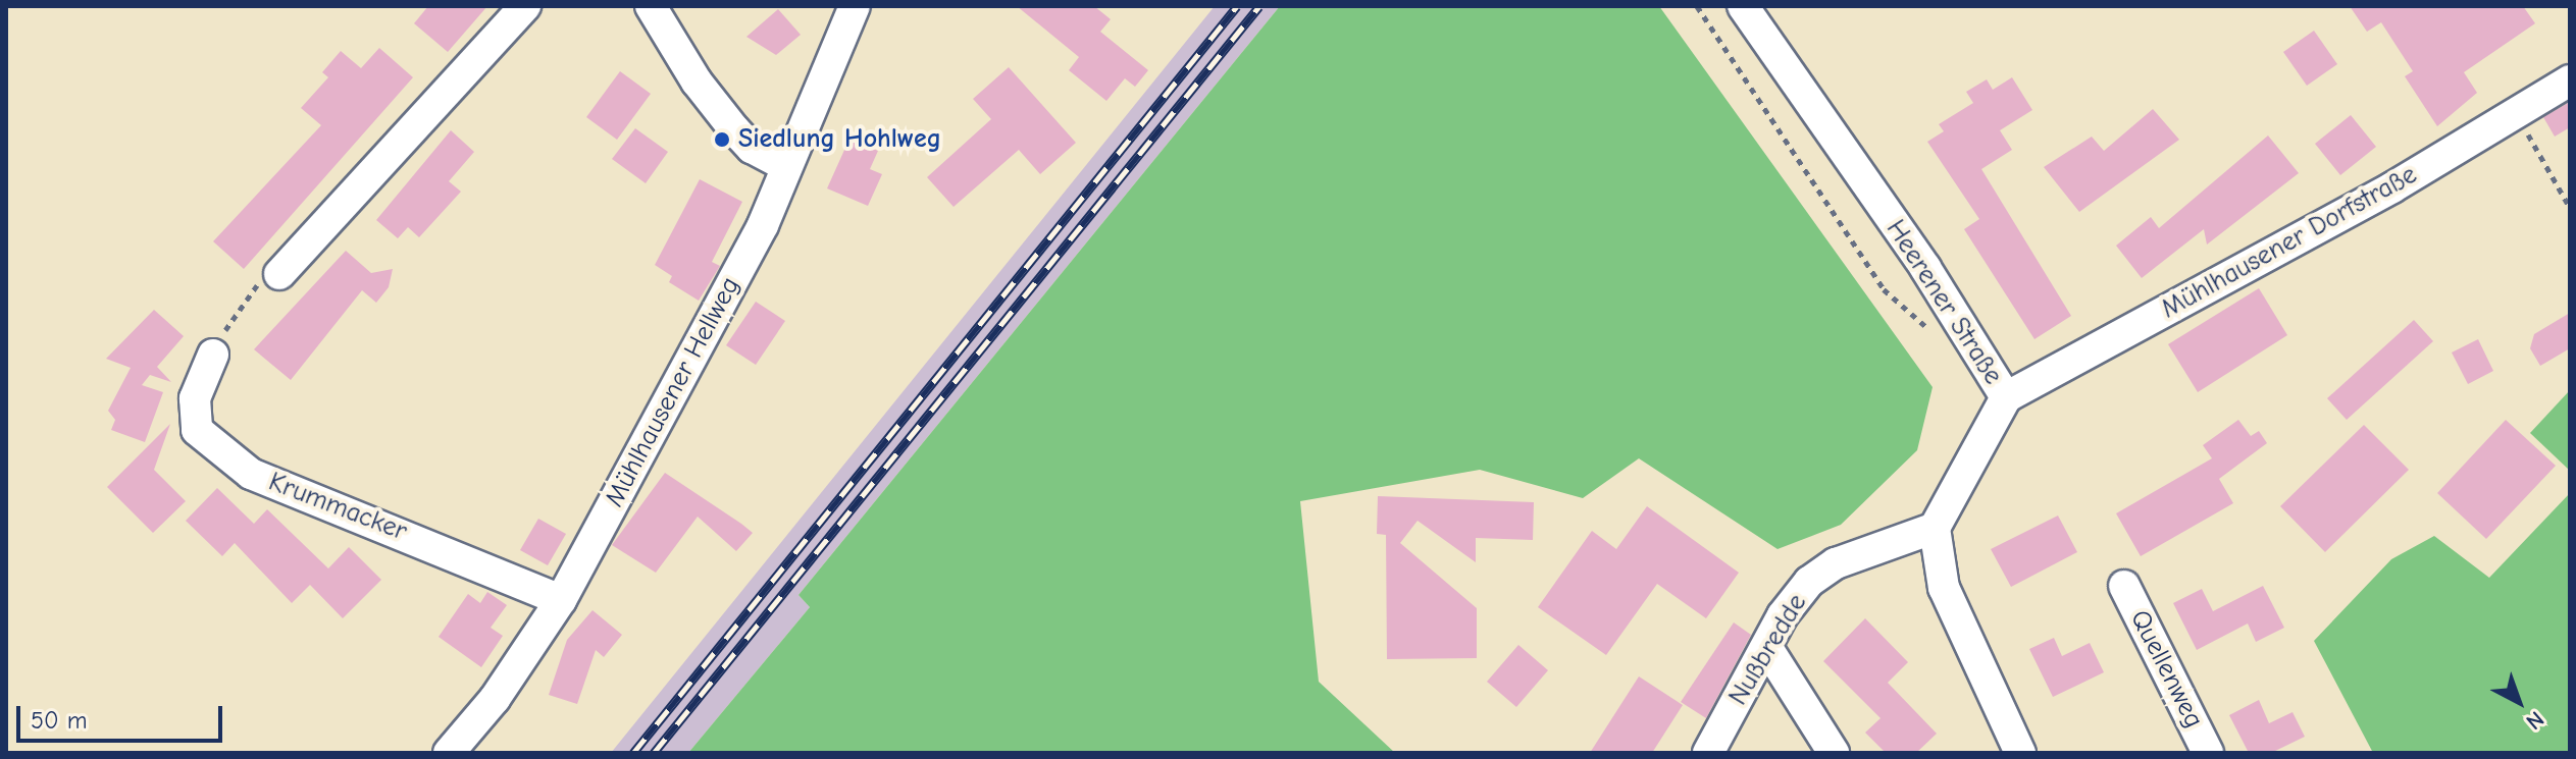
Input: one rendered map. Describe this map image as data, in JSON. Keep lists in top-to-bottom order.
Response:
{
  "streets": {
    "street": [
      "Mühlhausener Dorfstraße",
      "Heerener Straße",
      "Mühlhausener Hellweg",
      "Krummacker",
      "Nußbredde",
      "Quellenweg"
    ]
  },
  "crossings": [
    ["Mühlhausener Dorfstraße", "Heerener Straße"],
    ["Heerener Straße", "Nußbredde"],
    ["Mühlhausener Hellweg", "Krummacker"]
  ],
  "places": ["Siedlung Hohlweg"],
  "scale_bar": "50 m",
  "north": "bottom right"
}
